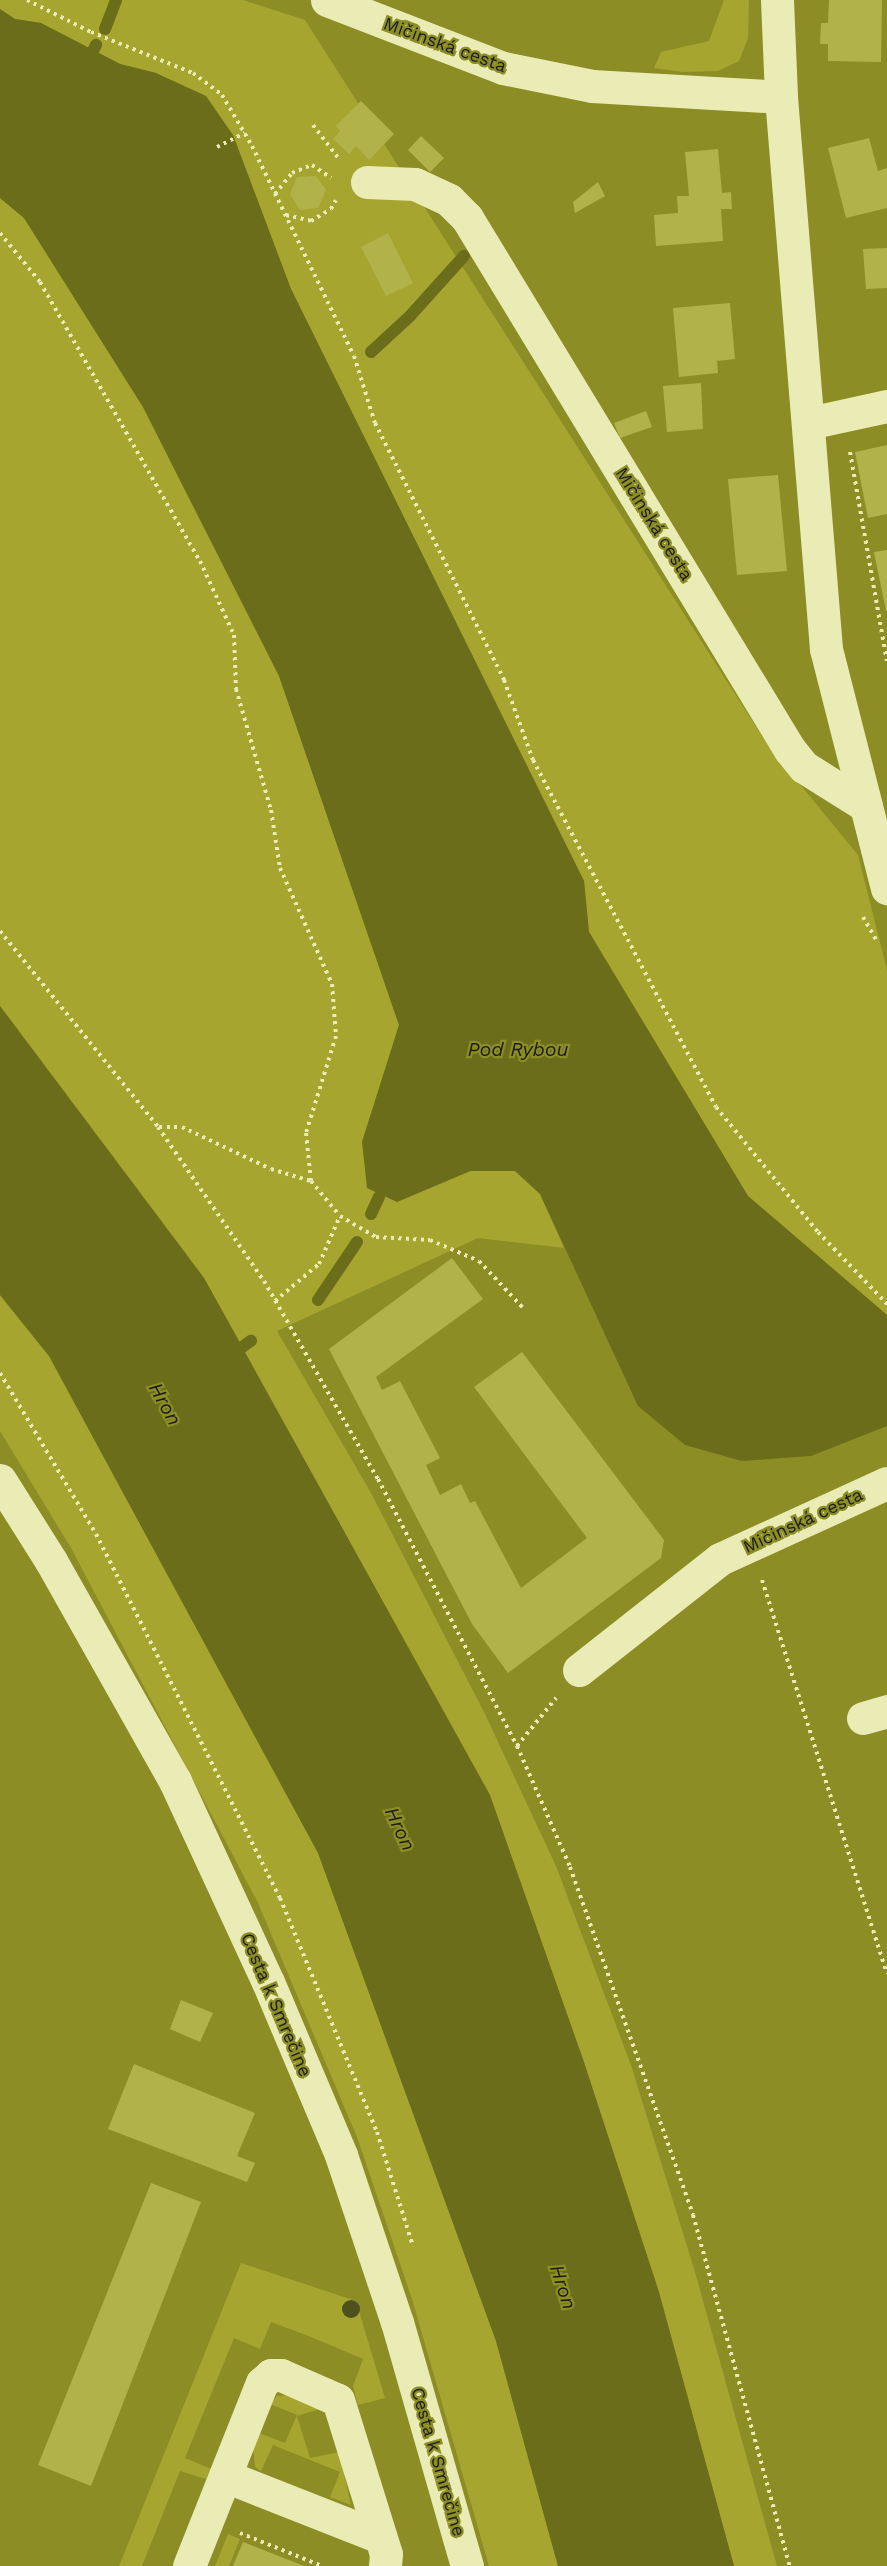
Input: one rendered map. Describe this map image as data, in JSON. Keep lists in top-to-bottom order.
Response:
{
  "streets": {
    "street": ["Mičinská cesta", "Cesta k Smrečine"]
  },
  "water": ["Pod Rybou", "Hron"]
}
